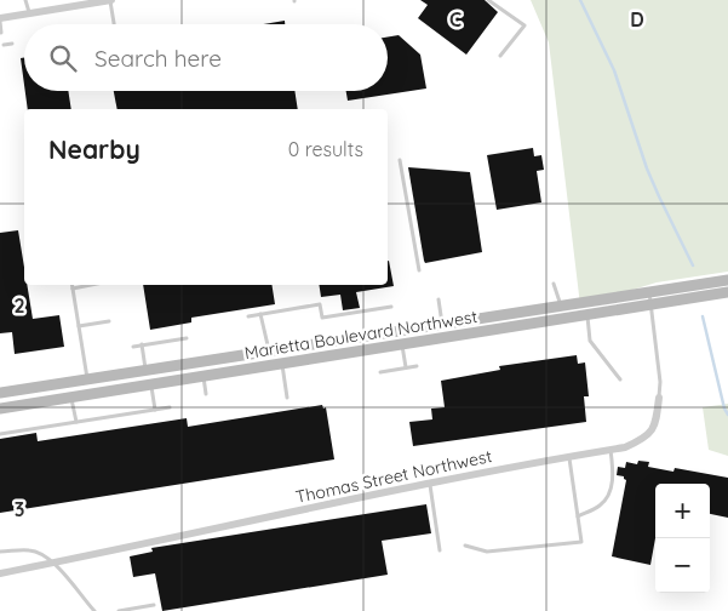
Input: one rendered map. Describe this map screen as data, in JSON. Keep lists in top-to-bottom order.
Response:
{
  "streets": {
    "main road": ["Marietta Boulevard Northwest"],
    "street": ["Thomas Street Northwest"]
  },
  "crossings": [
    ["Marietta Boulevard Northwest", "Thomas Street Northwest"]
  ],
  "page": {
    "search": "Search here",
    "heading": ["Nearby", "0 results"],
    "map_buttons": ["+", "−"]
  },
  "grid": {
    "columns": ["C", "D"],
    "rows": ["2", "3"]
  }
}
